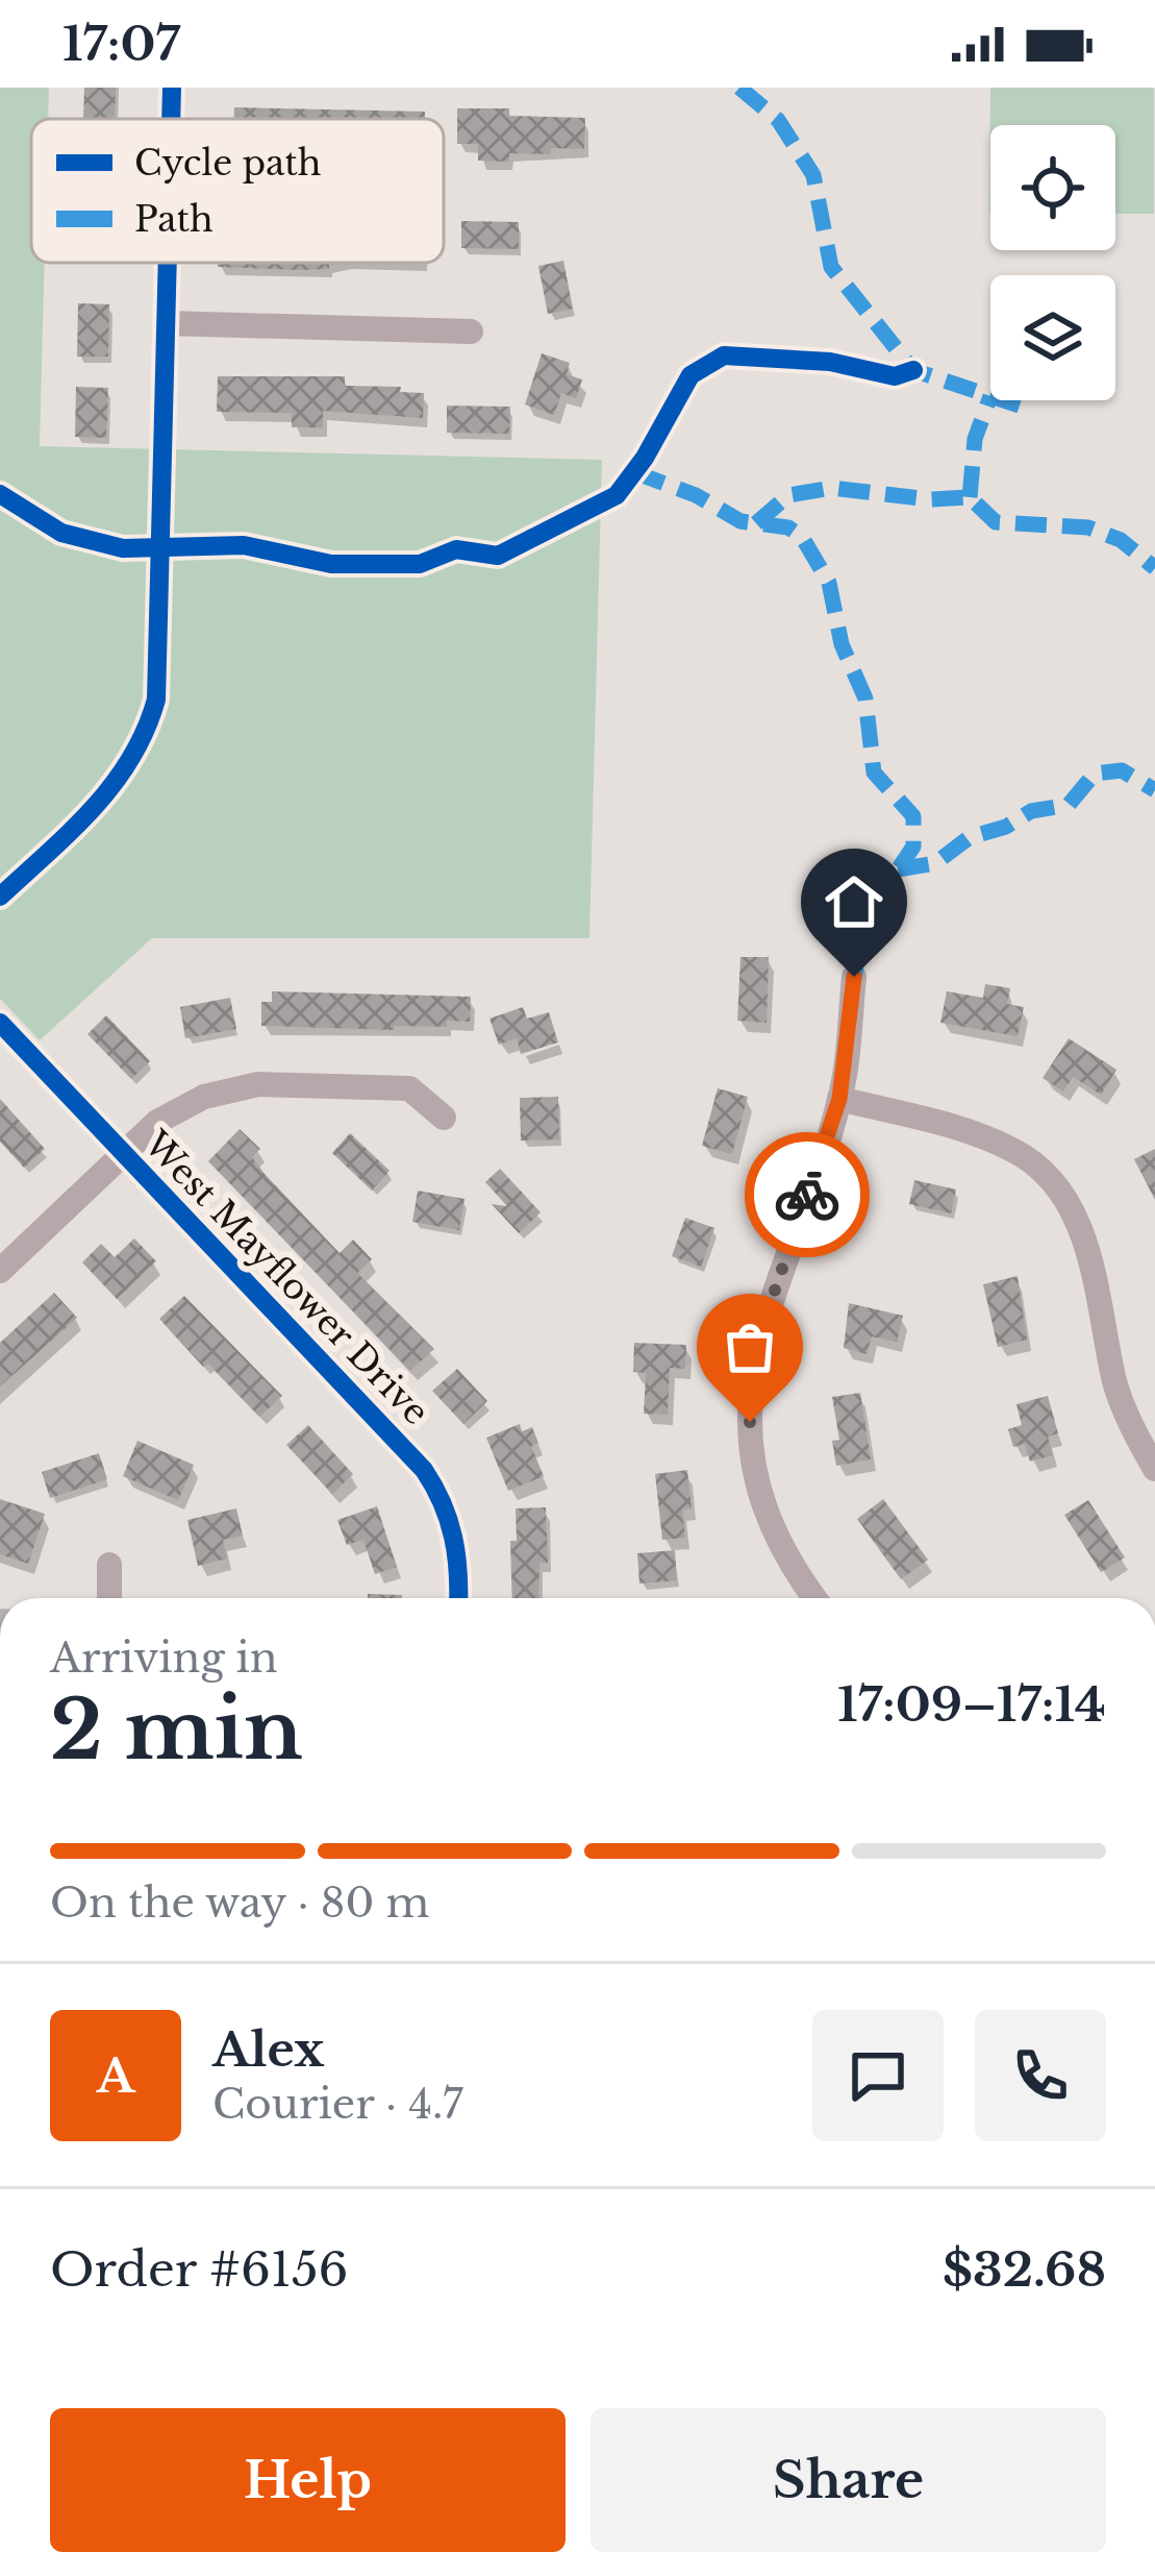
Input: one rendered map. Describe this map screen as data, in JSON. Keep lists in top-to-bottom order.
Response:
{
  "streets": {
    "street": ["West Mayflower Drive"]
  },
  "legend": ["Cycle path", "Path"],
  "page": {
    "status": "17:07",
    "heading": ["2 min", "Arriving in", "17:09–17:14"],
    "panel": [
      "Alex",
      "Courier · 4.7",
      "Order #6156",
      "$32.68"
    ],
    "bar": "On the way · 80 m",
    "round": "A",
    "buttons": ["Help", "Share"]
  }
}
